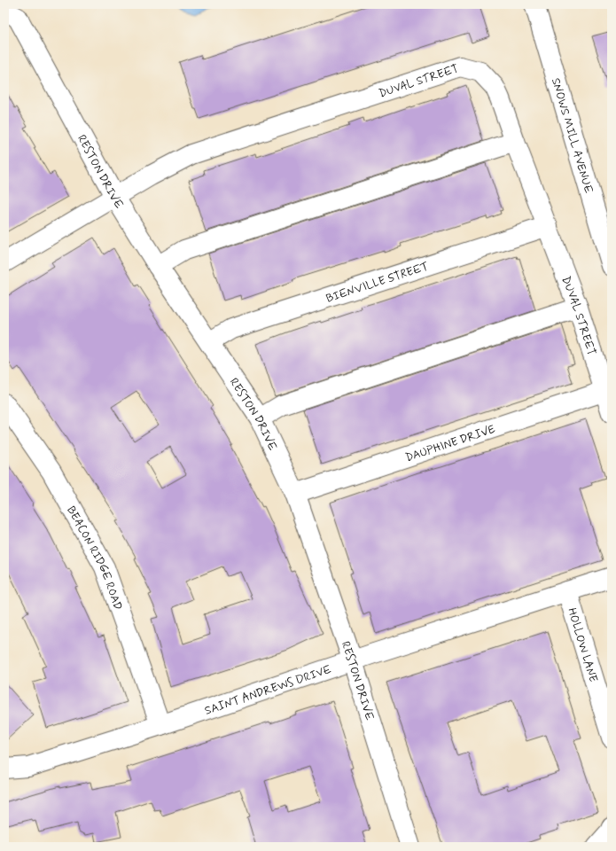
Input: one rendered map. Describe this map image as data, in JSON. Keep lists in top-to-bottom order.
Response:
{
  "streets": {
    "street": [
      "DUVAL STREET",
      "SNOWS MILL AVENUE",
      "RESTON DRIVE",
      "BIENVILLE STREET",
      "DAUPHINE DRIVE",
      "BEACON RIDGE ROAD",
      "HOLLOW LANE",
      "SAINT ANDREWS DRIVE"
    ]
  },
  "crossings": [
    ["DUVAL STREET", "RESTON DRIVE"],
    ["DUVAL STREET", "BIENVILLE STREET"],
    ["DUVAL STREET", "DAUPHINE DRIVE"],
    ["RESTON DRIVE", "BIENVILLE STREET"],
    ["RESTON DRIVE", "DAUPHINE DRIVE"],
    ["RESTON DRIVE", "SAINT ANDREWS DRIVE"],
    ["BEACON RIDGE ROAD", "SAINT ANDREWS DRIVE"],
    ["HOLLOW LANE", "SAINT ANDREWS DRIVE"]
  ]
}
